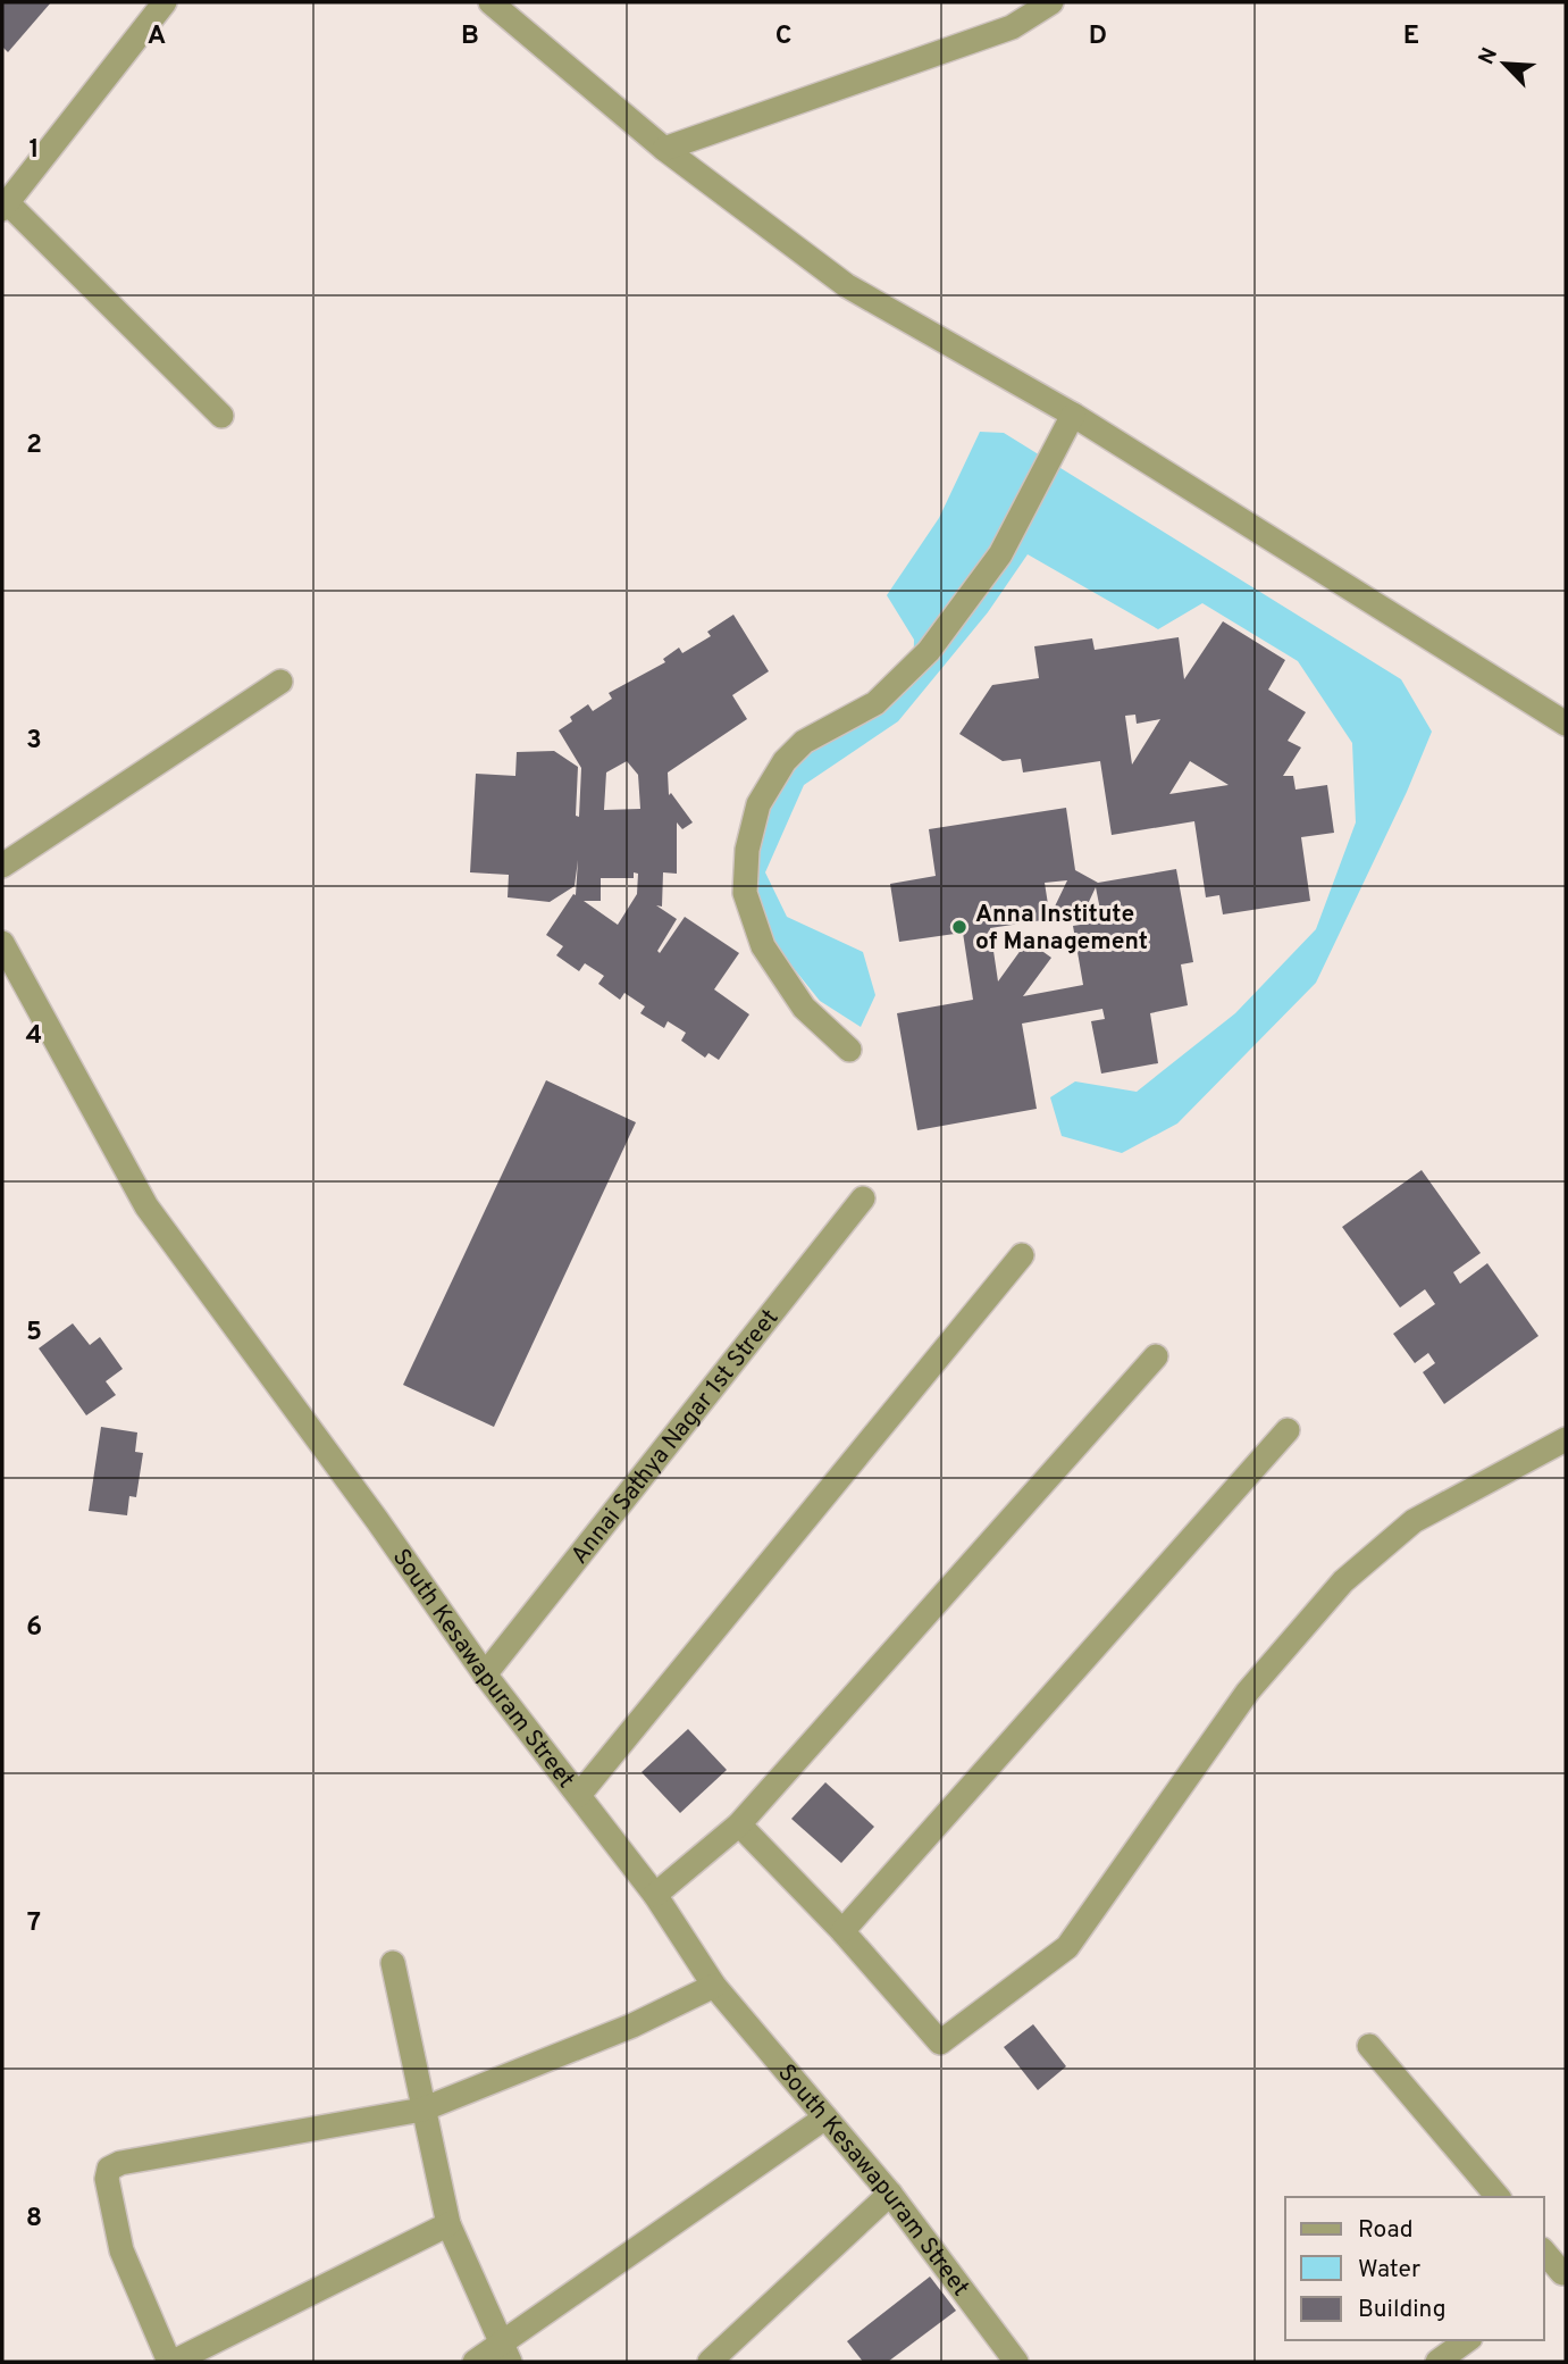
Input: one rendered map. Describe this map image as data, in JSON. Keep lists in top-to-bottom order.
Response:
{
  "streets": {
    "street": ["Annai Sathya Nagar 1st Street", "South Kesawapuram Street"]
  },
  "crossings": [
    ["Annai Sathya Nagar 1st Street", "South Kesawapuram Street"]
  ],
  "places": ["Anna Institute of Management"],
  "legend": ["Road", "Water", "Building"],
  "north": "top left",
  "grid": {
    "columns": [
      "A",
      "B",
      "C",
      "D",
      "E"
    ],
    "rows": [
      "1",
      "2",
      "3",
      "4",
      "5",
      "6",
      "7",
      "8"
    ]
  }
}
